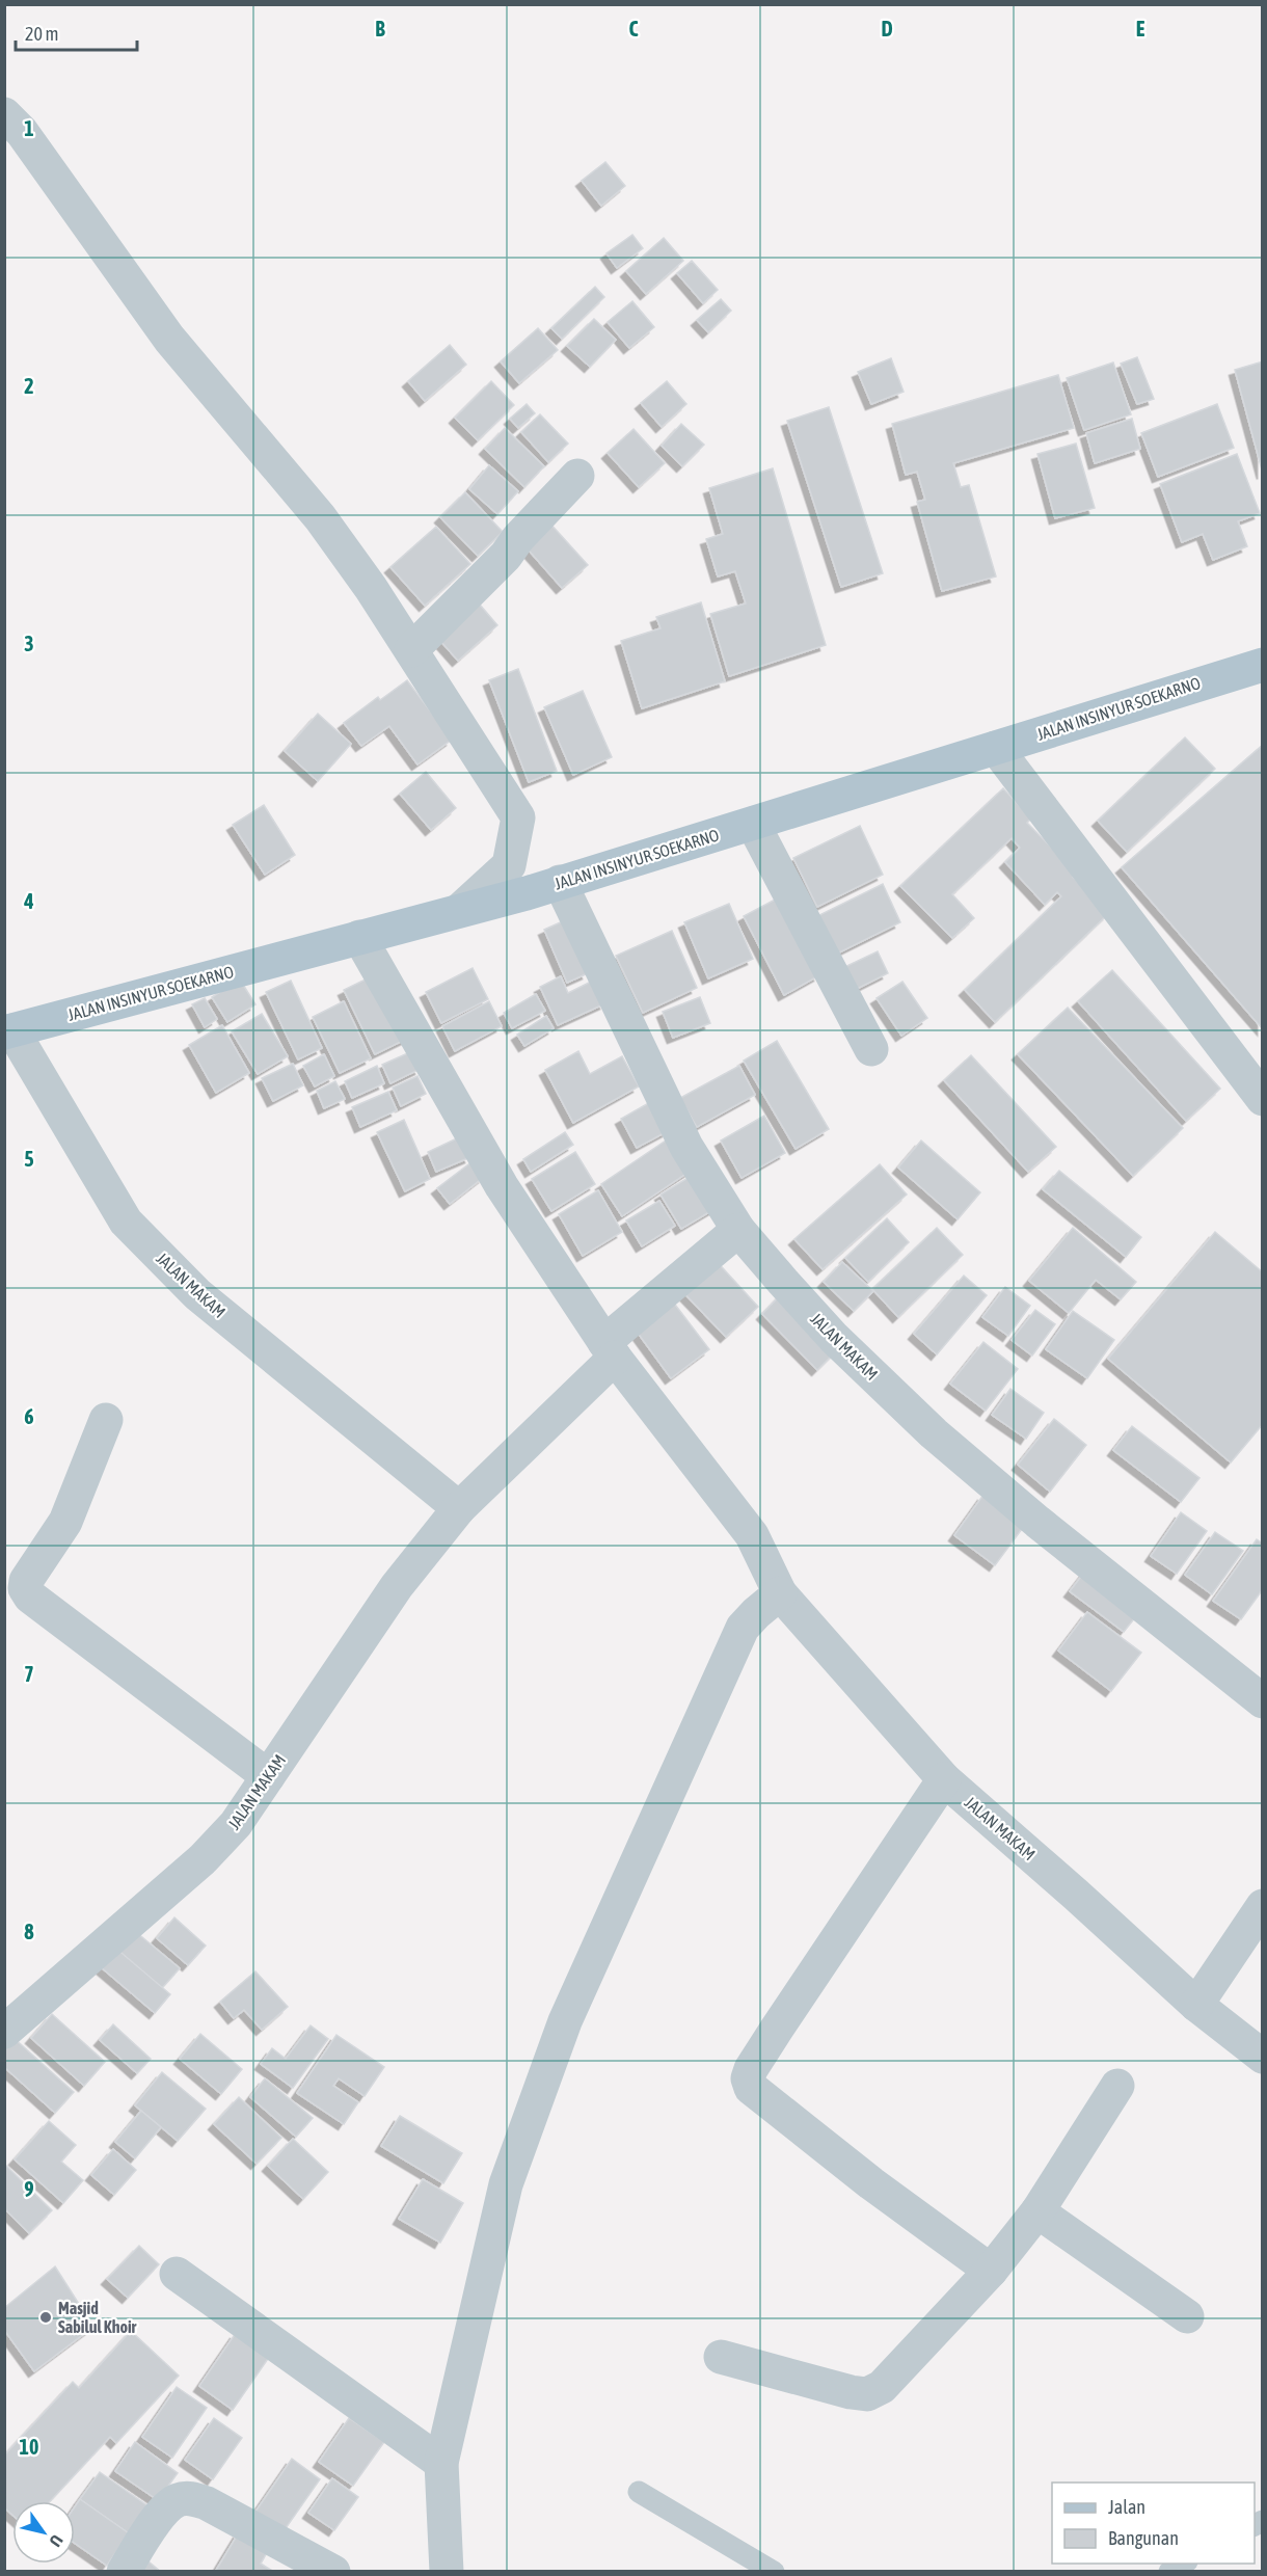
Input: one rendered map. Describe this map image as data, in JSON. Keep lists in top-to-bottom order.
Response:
{
  "streets": {
    "main road": ["JALAN INSINYUR SOEKARNO"],
    "street": ["JALAN MAKAM"]
  },
  "crossings": [
    ["JALAN INSINYUR SOEKARNO", "JALAN MAKAM"]
  ],
  "places": ["Masjid Sabilul Khoir"],
  "legend": ["Jalan", "Bangunan"],
  "scale_bar": "20 m",
  "north": "bottom right",
  "grid": {
    "columns": [
      "B",
      "C",
      "D",
      "E"
    ],
    "rows": [
      "1",
      "2",
      "3",
      "4",
      "5",
      "6",
      "7",
      "8",
      "9",
      "10"
    ]
  }
}
